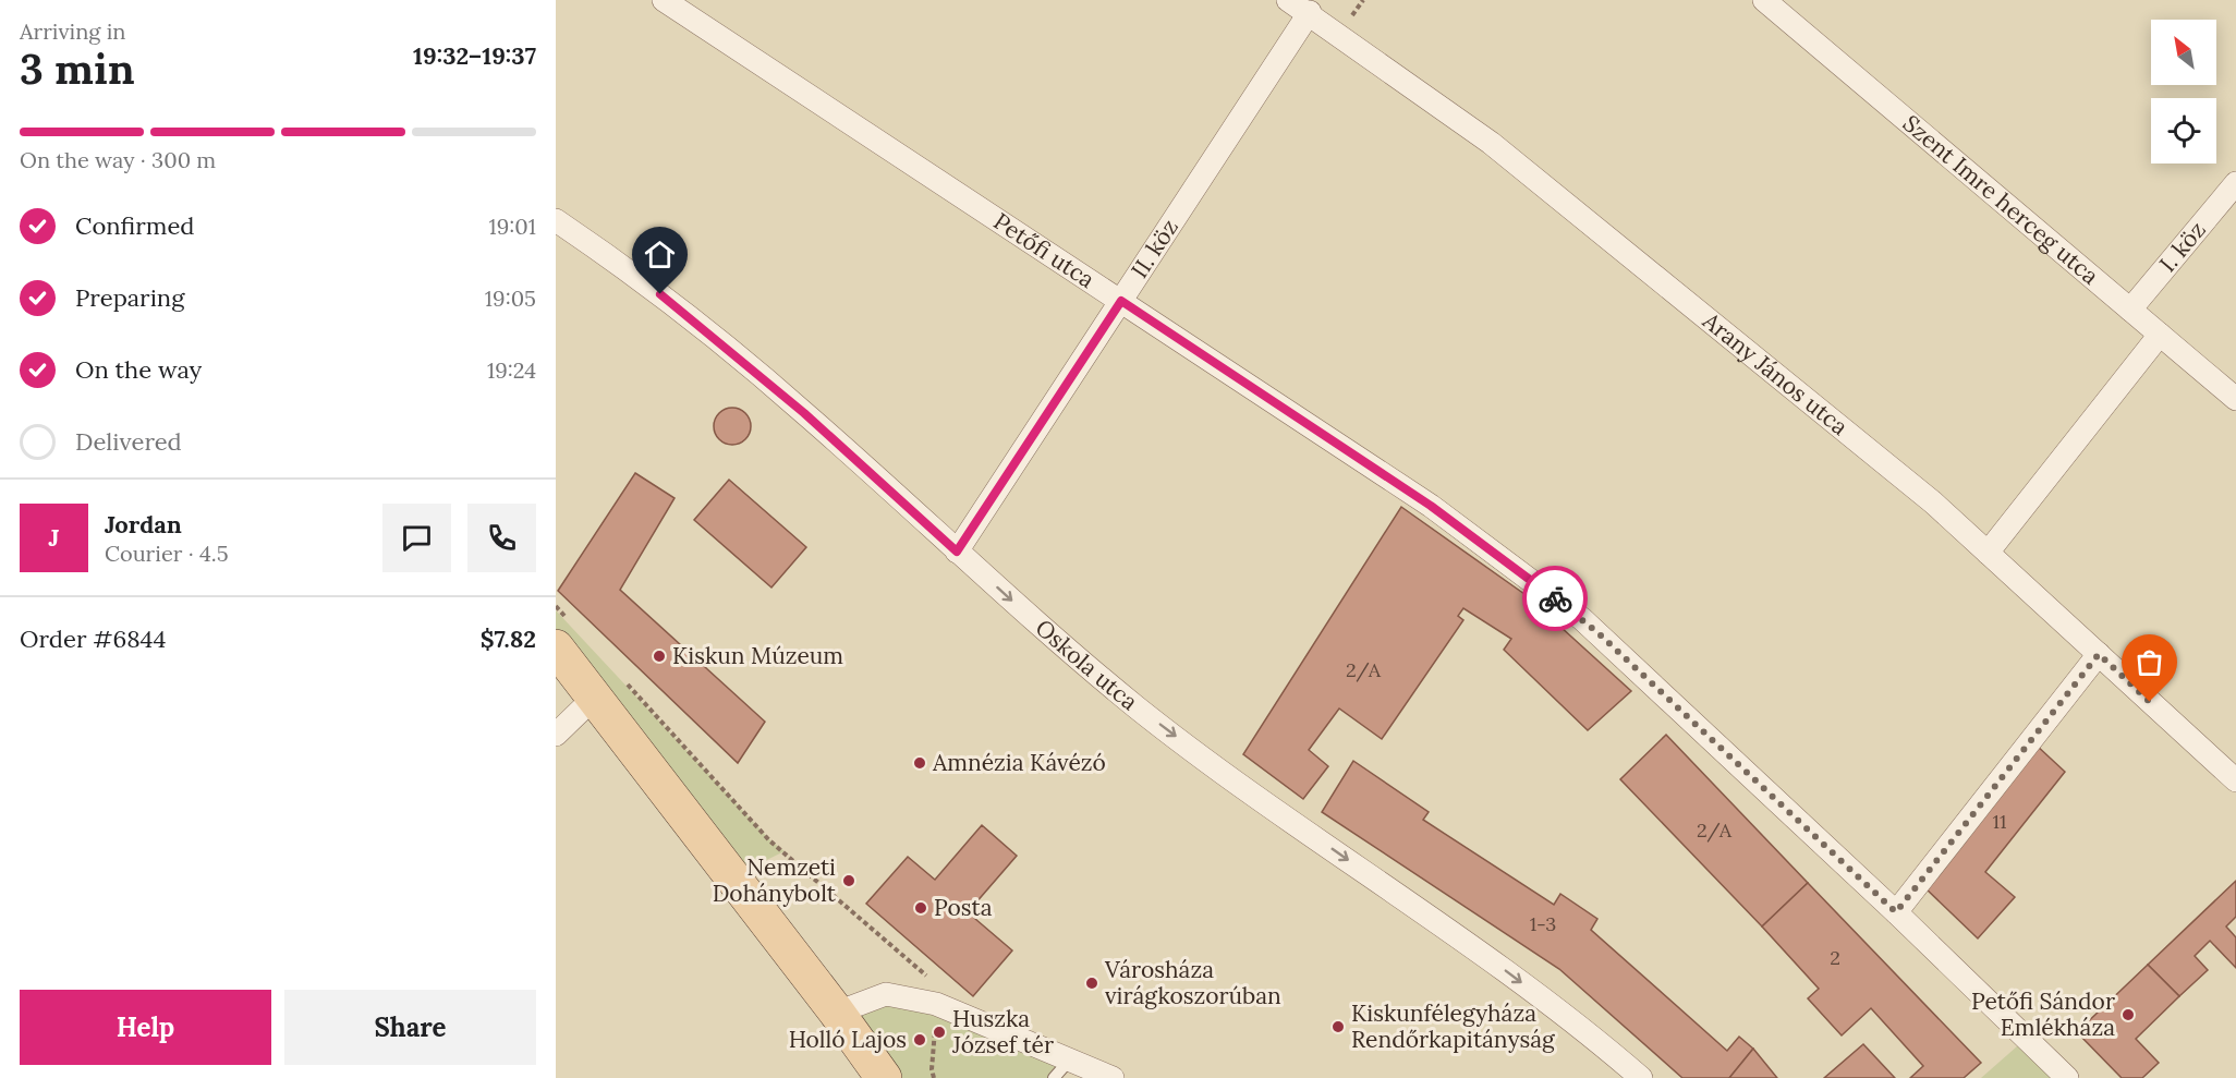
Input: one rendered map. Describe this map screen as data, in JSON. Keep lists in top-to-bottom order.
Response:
{
  "streets": {
    "street": [
      "Szent Imre herceg utca",
      "I. köz",
      "II. köz",
      "Petőfi utca",
      "Arany János utca",
      "Oskola utca"
    ]
  },
  "crossings": [
    ["Szent Imre herceg utca", "I. köz"],
    ["II. köz", "Petőfi utca"],
    ["II. köz", "Arany János utca"],
    ["II. köz", "Oskola utca"]
  ],
  "one_way": ["Oskola utca"],
  "places": [
    "Kiskun Múzeum",
    "Amnézia Kávézó",
    "Nemzeti Dohánybolt",
    "Posta",
    "Városháza virágkoszorúban",
    "Petőfi Sándor Emlékháza",
    "Kiskunfélegyháza Rendőrkapitányság",
    "Huszka József tér",
    "Holló Lajos"
  ],
  "house_numbers": [
    "2/A",
    "11",
    "2/A",
    "1-3",
    "2"
  ],
  "north": "top left",
  "page": {
    "heading": ["3 min", "Arriving in", "19:32–19:37"],
    "panel": [
      "Jordan",
      "Courier · 4.5",
      "Order #6844",
      "$7.82"
    ],
    "bar": "On the way · 300 m",
    "list": [
      ["Confirmed", "19:01"],
      ["Preparing", "19:05"],
      ["On the way", "19:24"],
      "Delivered"
    ],
    "round": "J",
    "buttons": ["Help", "Share"]
  }
}
